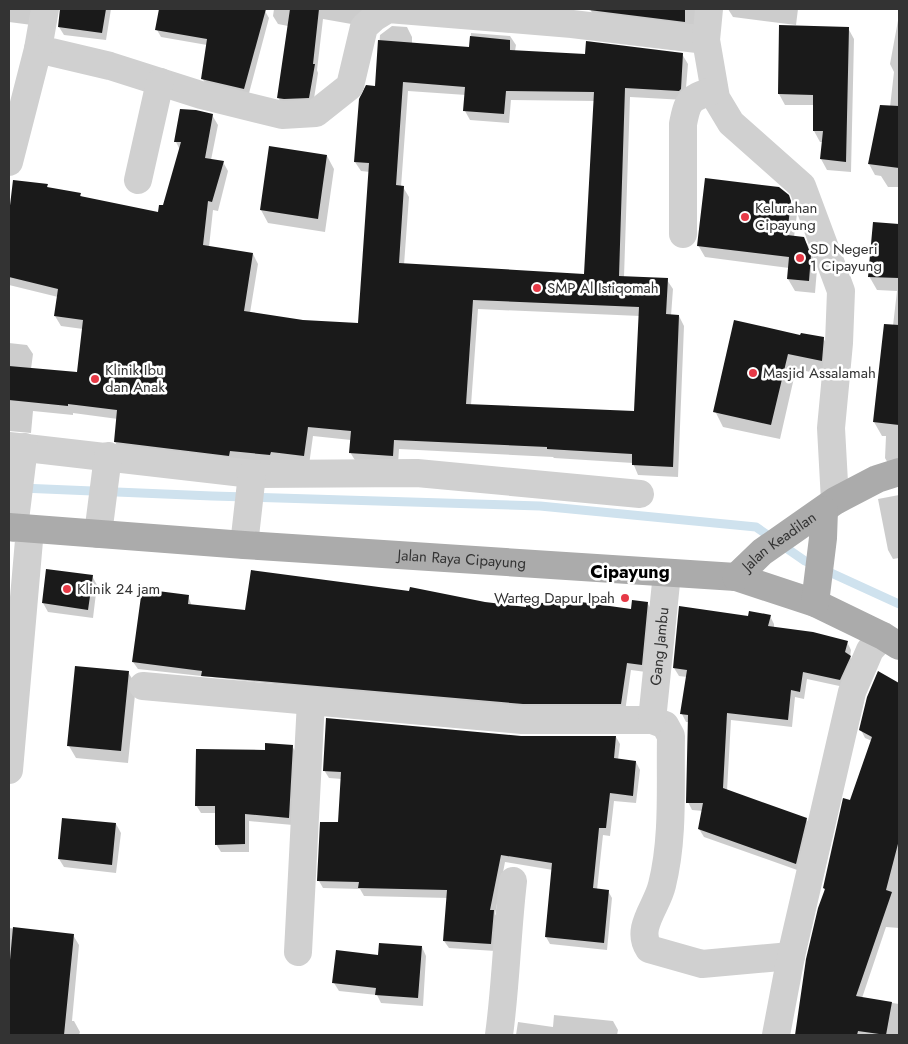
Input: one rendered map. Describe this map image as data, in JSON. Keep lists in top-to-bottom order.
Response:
{
  "streets": {
    "main road": ["Jalan Keadilan", "Jalan Raya Cipayung"],
    "street": ["Gang Jambu"]
  },
  "crossings": [
    ["Jalan Keadilan", "Jalan Raya Cipayung"],
    ["Jalan Raya Cipayung", "Gang Jambu"]
  ],
  "districts": ["Cipayung"],
  "places": [
    "Kelurahan Cipayung",
    "SD Negeri 1 Cipayung",
    "SMP Al Istiqomah",
    "Masjid Assalamah",
    "Klinik Ibu dan Anak",
    "Klinik 24 jam",
    "Warteg Dapur Ipah"
  ]
}
